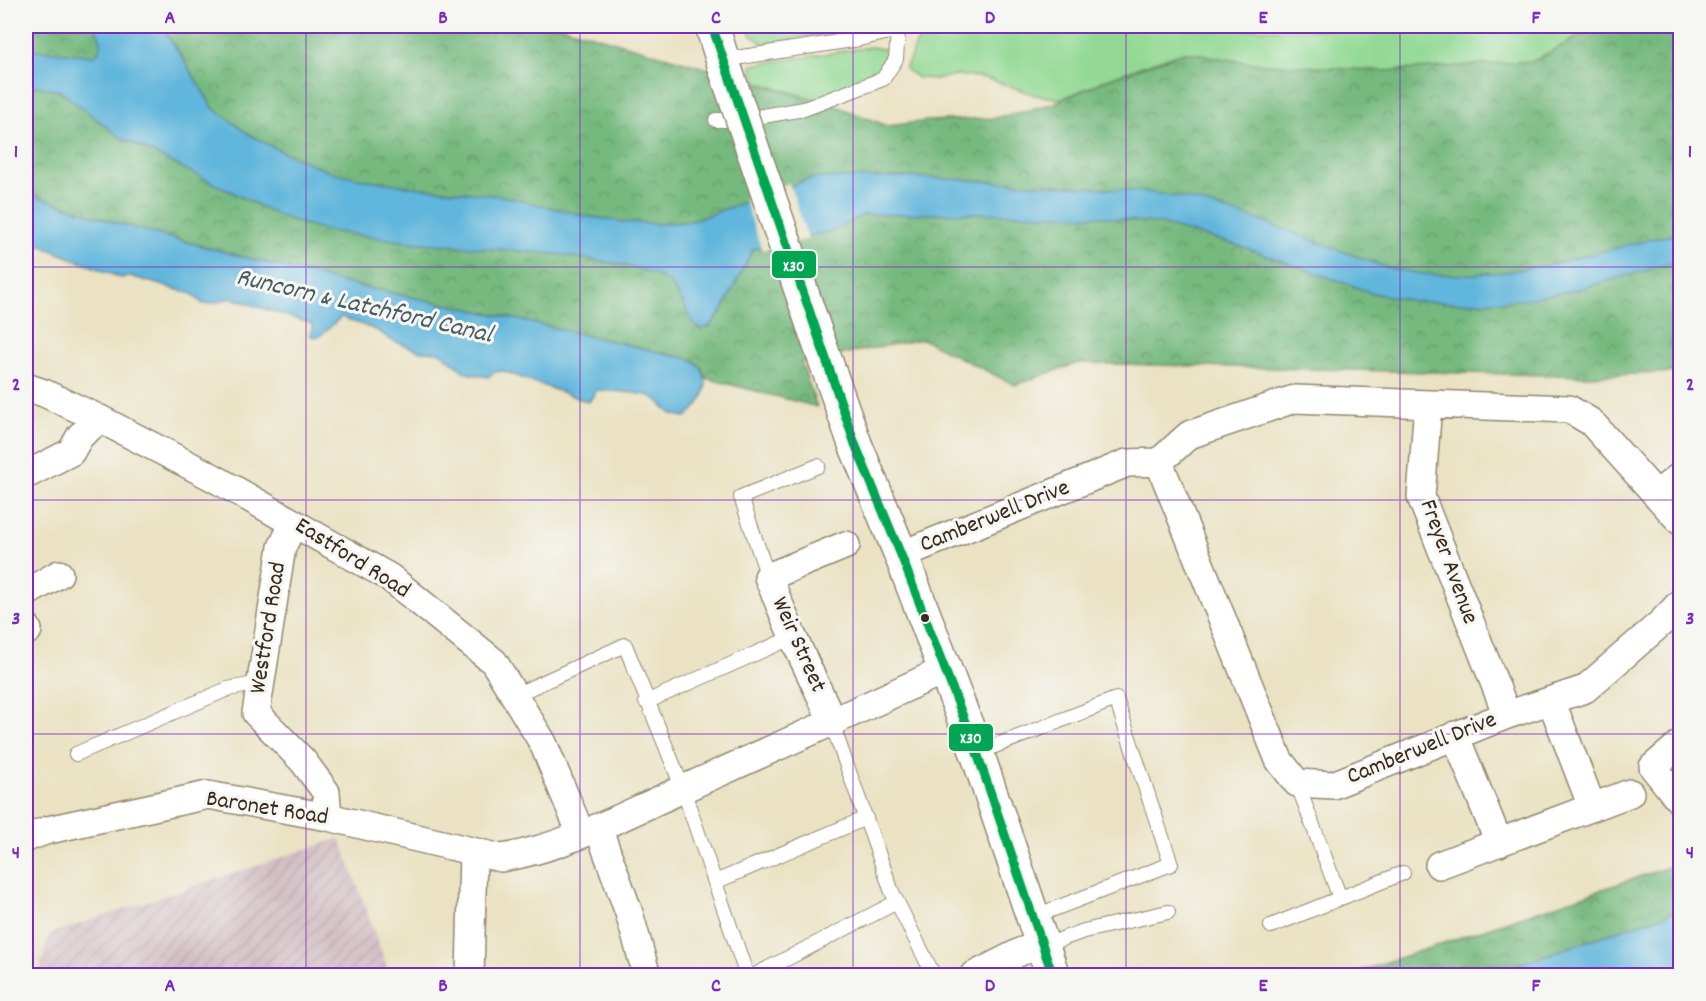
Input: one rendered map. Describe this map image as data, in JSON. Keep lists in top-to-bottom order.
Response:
{
  "streets": {
    "street": [
      "Camberwell Drive",
      "Eastford Road",
      "Freyer Avenue",
      "Westford Road",
      "Weir Street",
      "Baronet Road"
    ]
  },
  "crossings": [
    ["Camberwell Drive", "Freyer Avenue"],
    ["Eastford Road", "Westford Road"],
    ["Eastford Road", "Baronet Road"],
    ["Westford Road", "Baronet Road"],
    ["Weir Street", "Baronet Road"]
  ],
  "water": ["Runcorn & Latchford Canal"],
  "lines": ["transit line X30"],
  "grid": {
    "columns": [
      "A",
      "B",
      "C",
      "D",
      "E",
      "F"
    ],
    "rows": [
      "1",
      "2",
      "3",
      "4"
    ]
  }
}
